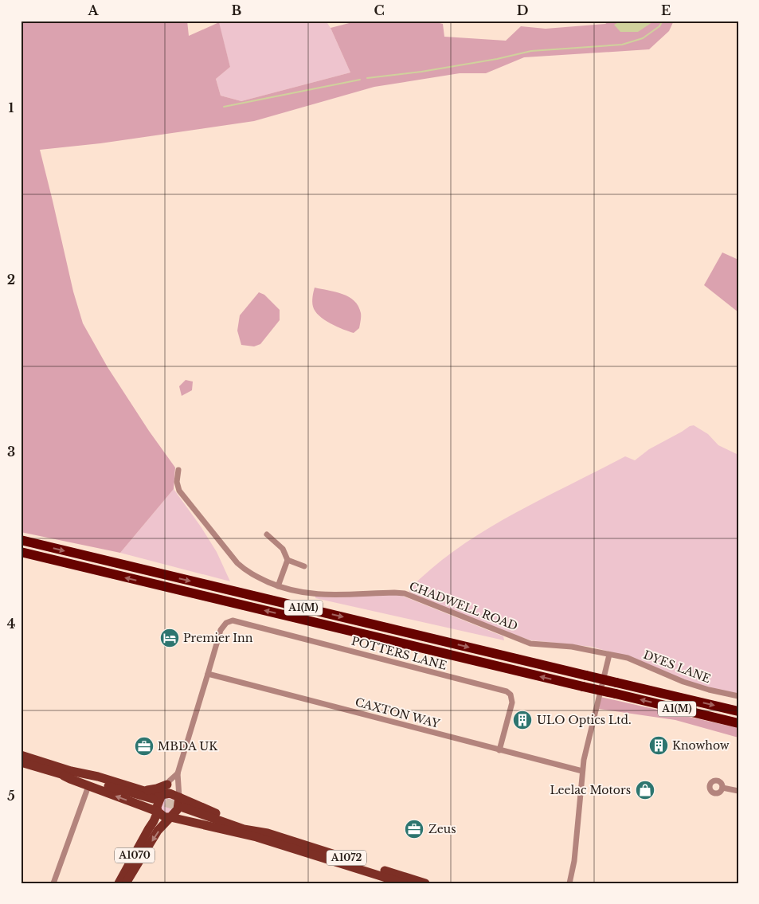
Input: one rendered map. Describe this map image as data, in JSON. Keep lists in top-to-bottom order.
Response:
{
  "streets": {
    "highway": ["A1(M)"],
    "main road": ["A1070", "A1072"],
    "street": [
      "CHADWELL ROAD",
      "POTTERS LANE",
      "DYES LANE",
      "CAXTON WAY"
    ]
  },
  "crossings": [
    ["CHADWELL ROAD", "DYES LANE"],
    ["POTTERS LANE", "CAXTON WAY"],
    ["A1070", "A1072"]
  ],
  "places": {
    "hotel": ["Premier Inn"],
    "building": ["ULO Optics Ltd.", "Knowhow"],
    "office": ["MBDA UK", "Zeus"],
    "shop": ["Leelac Motors"]
  },
  "grid": {
    "columns": [
      "A",
      "B",
      "C",
      "D",
      "E"
    ],
    "rows": [
      "1",
      "2",
      "3",
      "4",
      "5"
    ]
  }
}
